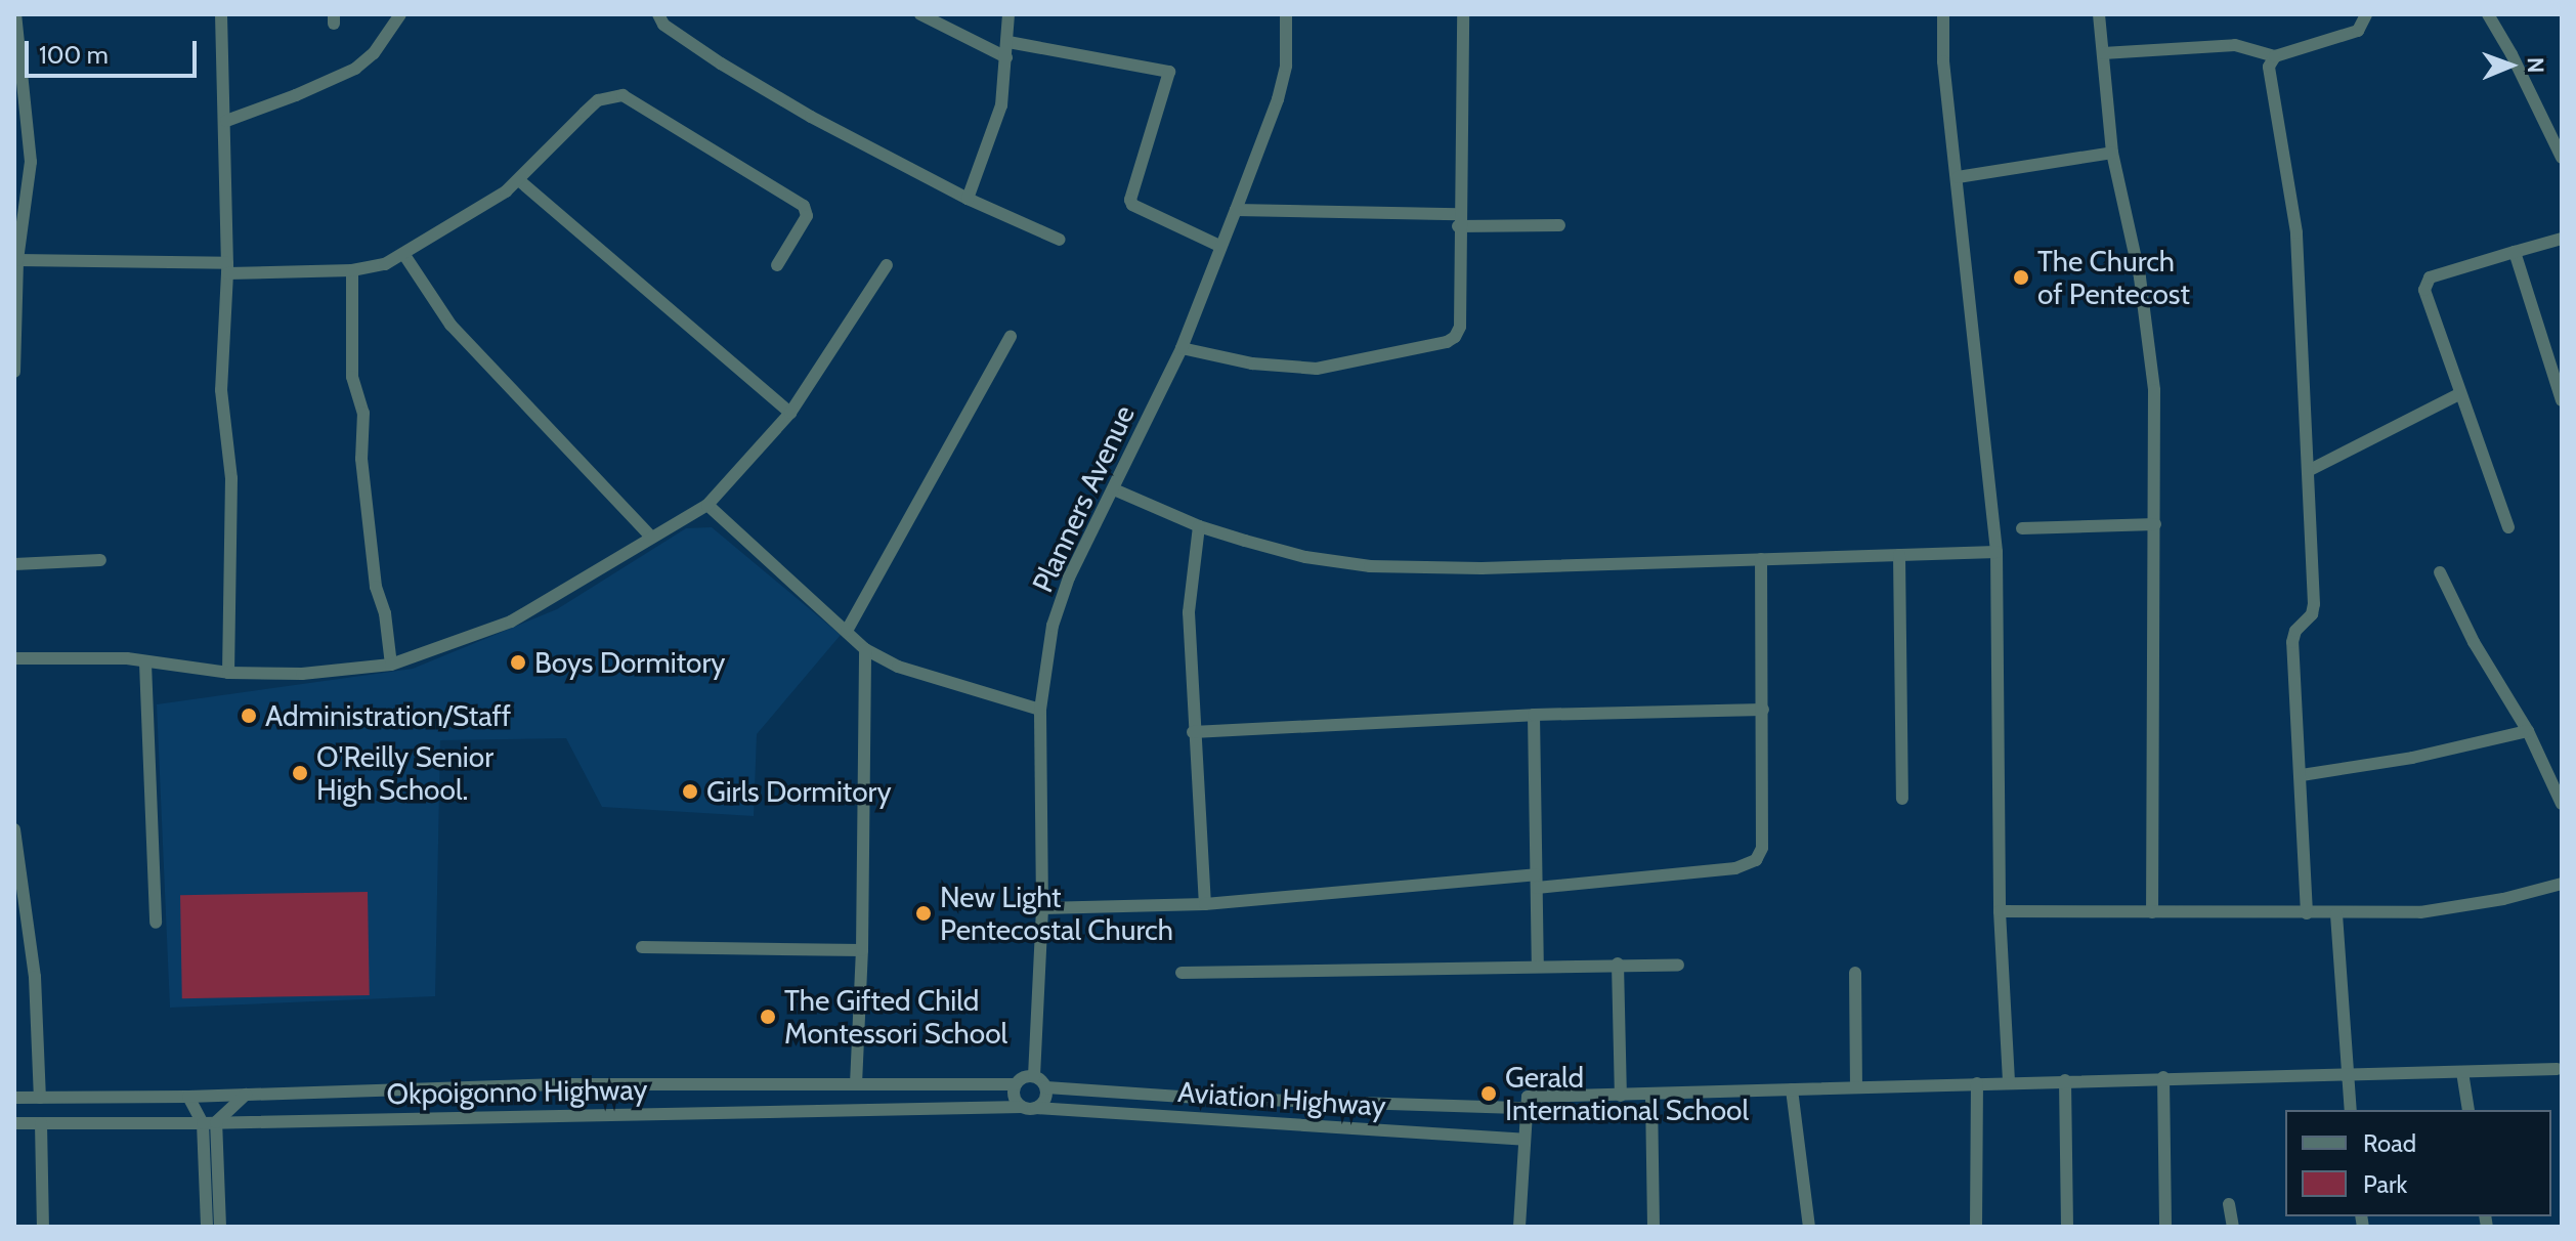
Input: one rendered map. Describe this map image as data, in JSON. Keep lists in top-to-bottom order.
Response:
{
  "streets": {
    "street": ["Planners Avenue", "Okpoigonno Highway", "Aviation Highway"]
  },
  "crossings": [
    ["Planners Avenue", "Okpoigonno Highway"],
    ["Planners Avenue", "Aviation Highway"],
    ["Okpoigonno Highway", "Aviation Highway"]
  ],
  "places": [
    "The Church of Pentecost",
    "Boys Dormitory",
    "Administration/Staff",
    "O'Reilly Senior High School.",
    "Girls Dormitory",
    "New Light Pentecostal Church",
    "The Gifted Child Montessori School",
    "Gerald International School"
  ],
  "legend": ["Road", "Park"],
  "scale_bar": "100 m",
  "north": "right"
}
